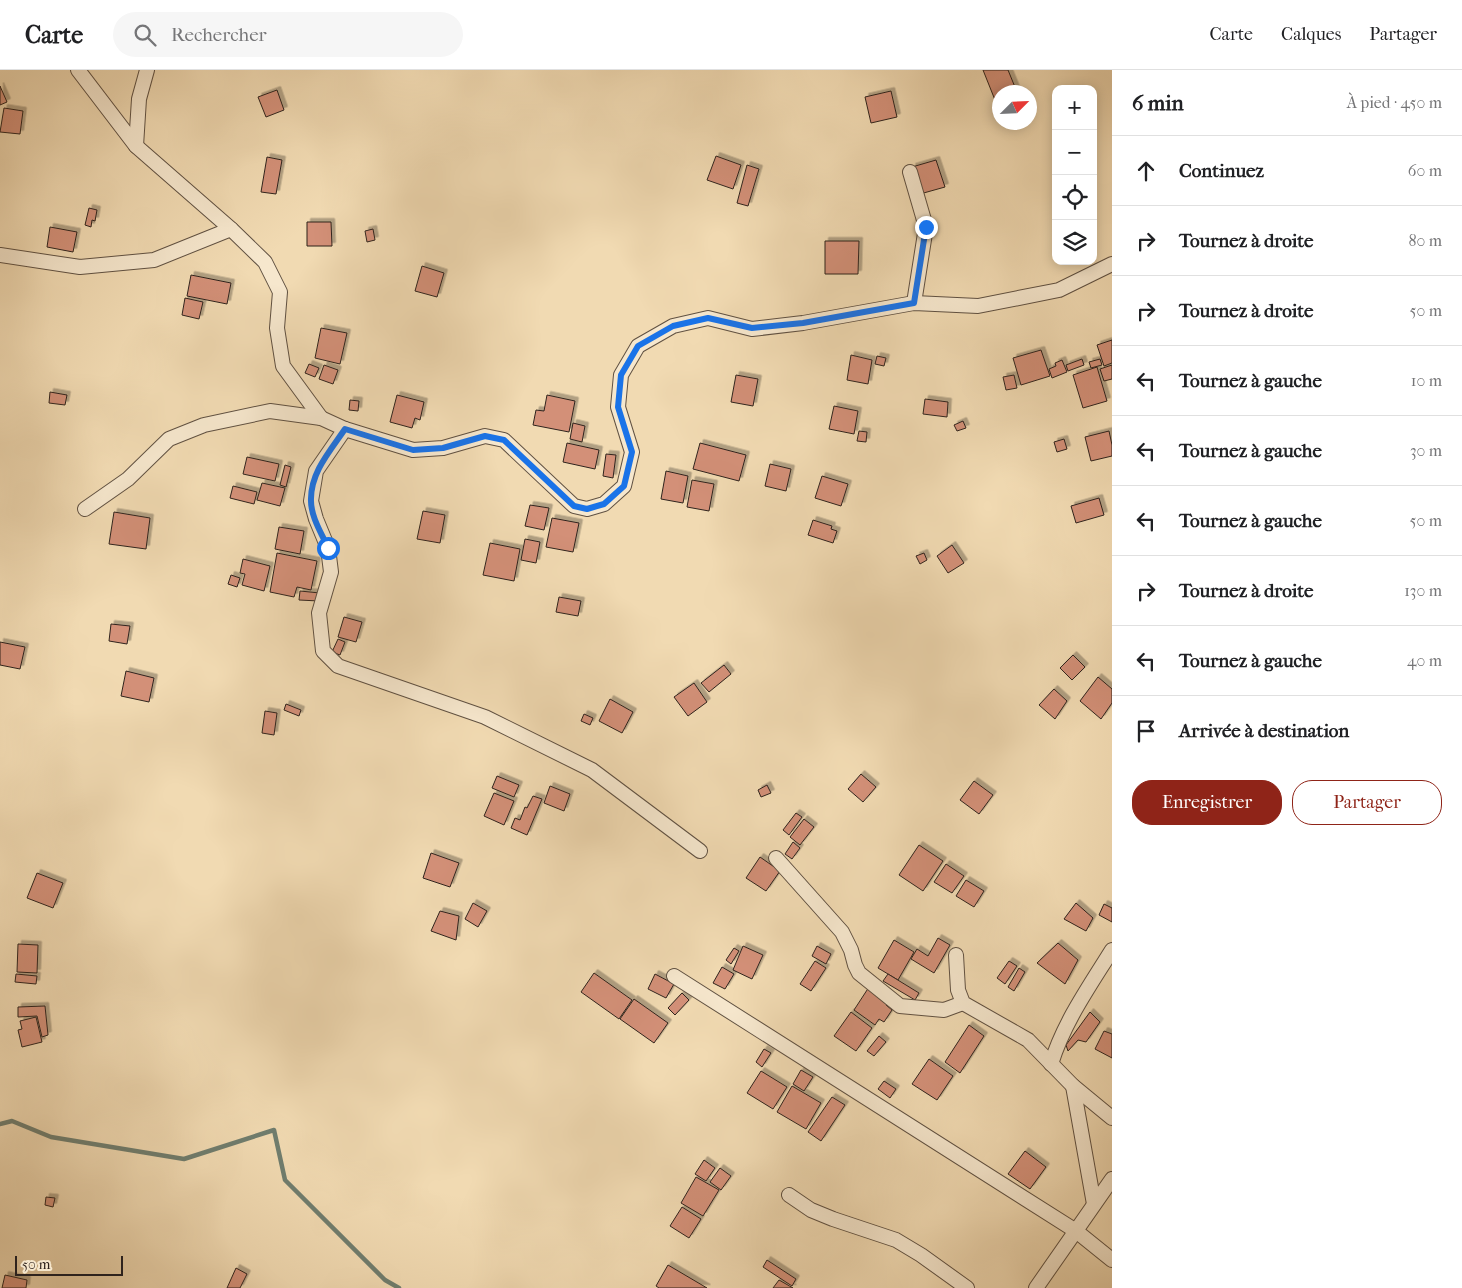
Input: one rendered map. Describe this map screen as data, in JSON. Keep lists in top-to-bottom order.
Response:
{
  "scale_bar": "50 m",
  "north": "top right",
  "page": {
    "header": "Carte",
    "search": "Rechercher",
    "nav": ["Carte", "Calques", "Partager"],
    "heading": ["6 min", "À pied · 450 m"],
    "map_buttons": ["+", "−"],
    "list": [
      ["Continuez", "60 m"],
      ["Tournez à droite", "80 m"],
      ["Tournez à droite", "50 m"],
      ["Tournez à gauche", "10 m"],
      ["Tournez à gauche", "30 m"],
      ["Tournez à gauche", "50 m"],
      ["Tournez à droite", "130 m"],
      ["Tournez à gauche", "40 m"],
      "Arrivée à destination"
    ],
    "buttons": ["Enregistrer", "Partager"],
    "scale": "50 m"
  }
}
